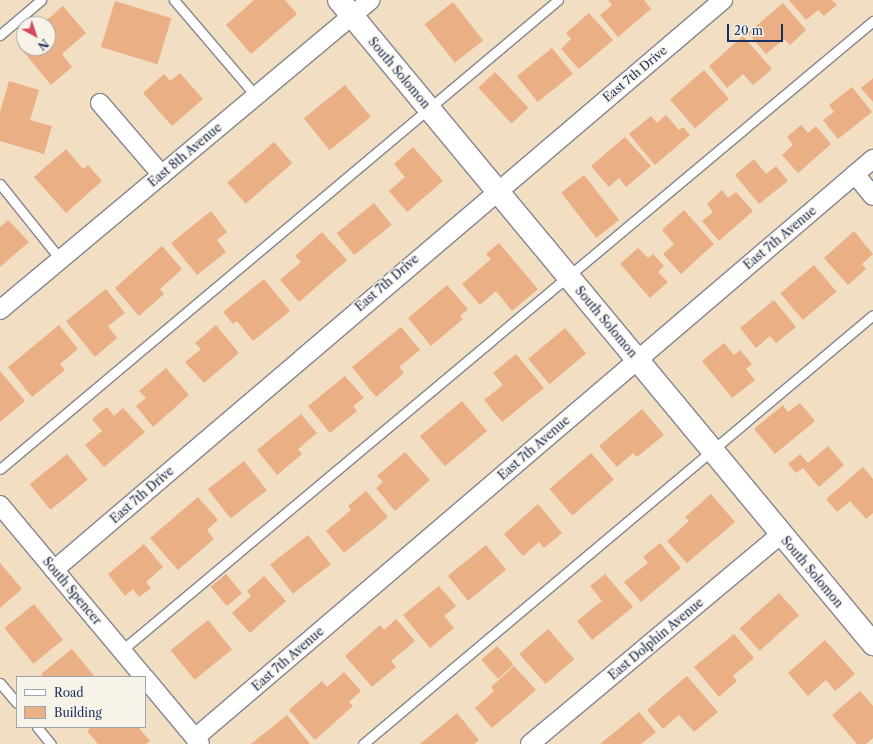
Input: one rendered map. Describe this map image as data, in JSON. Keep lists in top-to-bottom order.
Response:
{
  "streets": {
    "street": [
      "South Solomon",
      "East 7th Drive",
      "East 8th Avenue",
      "East 7th Avenue",
      "South Spencer",
      "East Dolphin Avenue"
    ]
  },
  "crossings": [
    ["South Solomon", "East 7th Drive"],
    ["South Solomon", "East 8th Avenue"],
    ["South Solomon", "East 7th Avenue"],
    ["South Solomon", "East Dolphin Avenue"],
    ["East 7th Drive", "South Spencer"],
    ["East 7th Avenue", "South Spencer"]
  ],
  "legend": ["Road", "Building"],
  "scale_bar": "20 m",
  "north": "bottom right"
}
